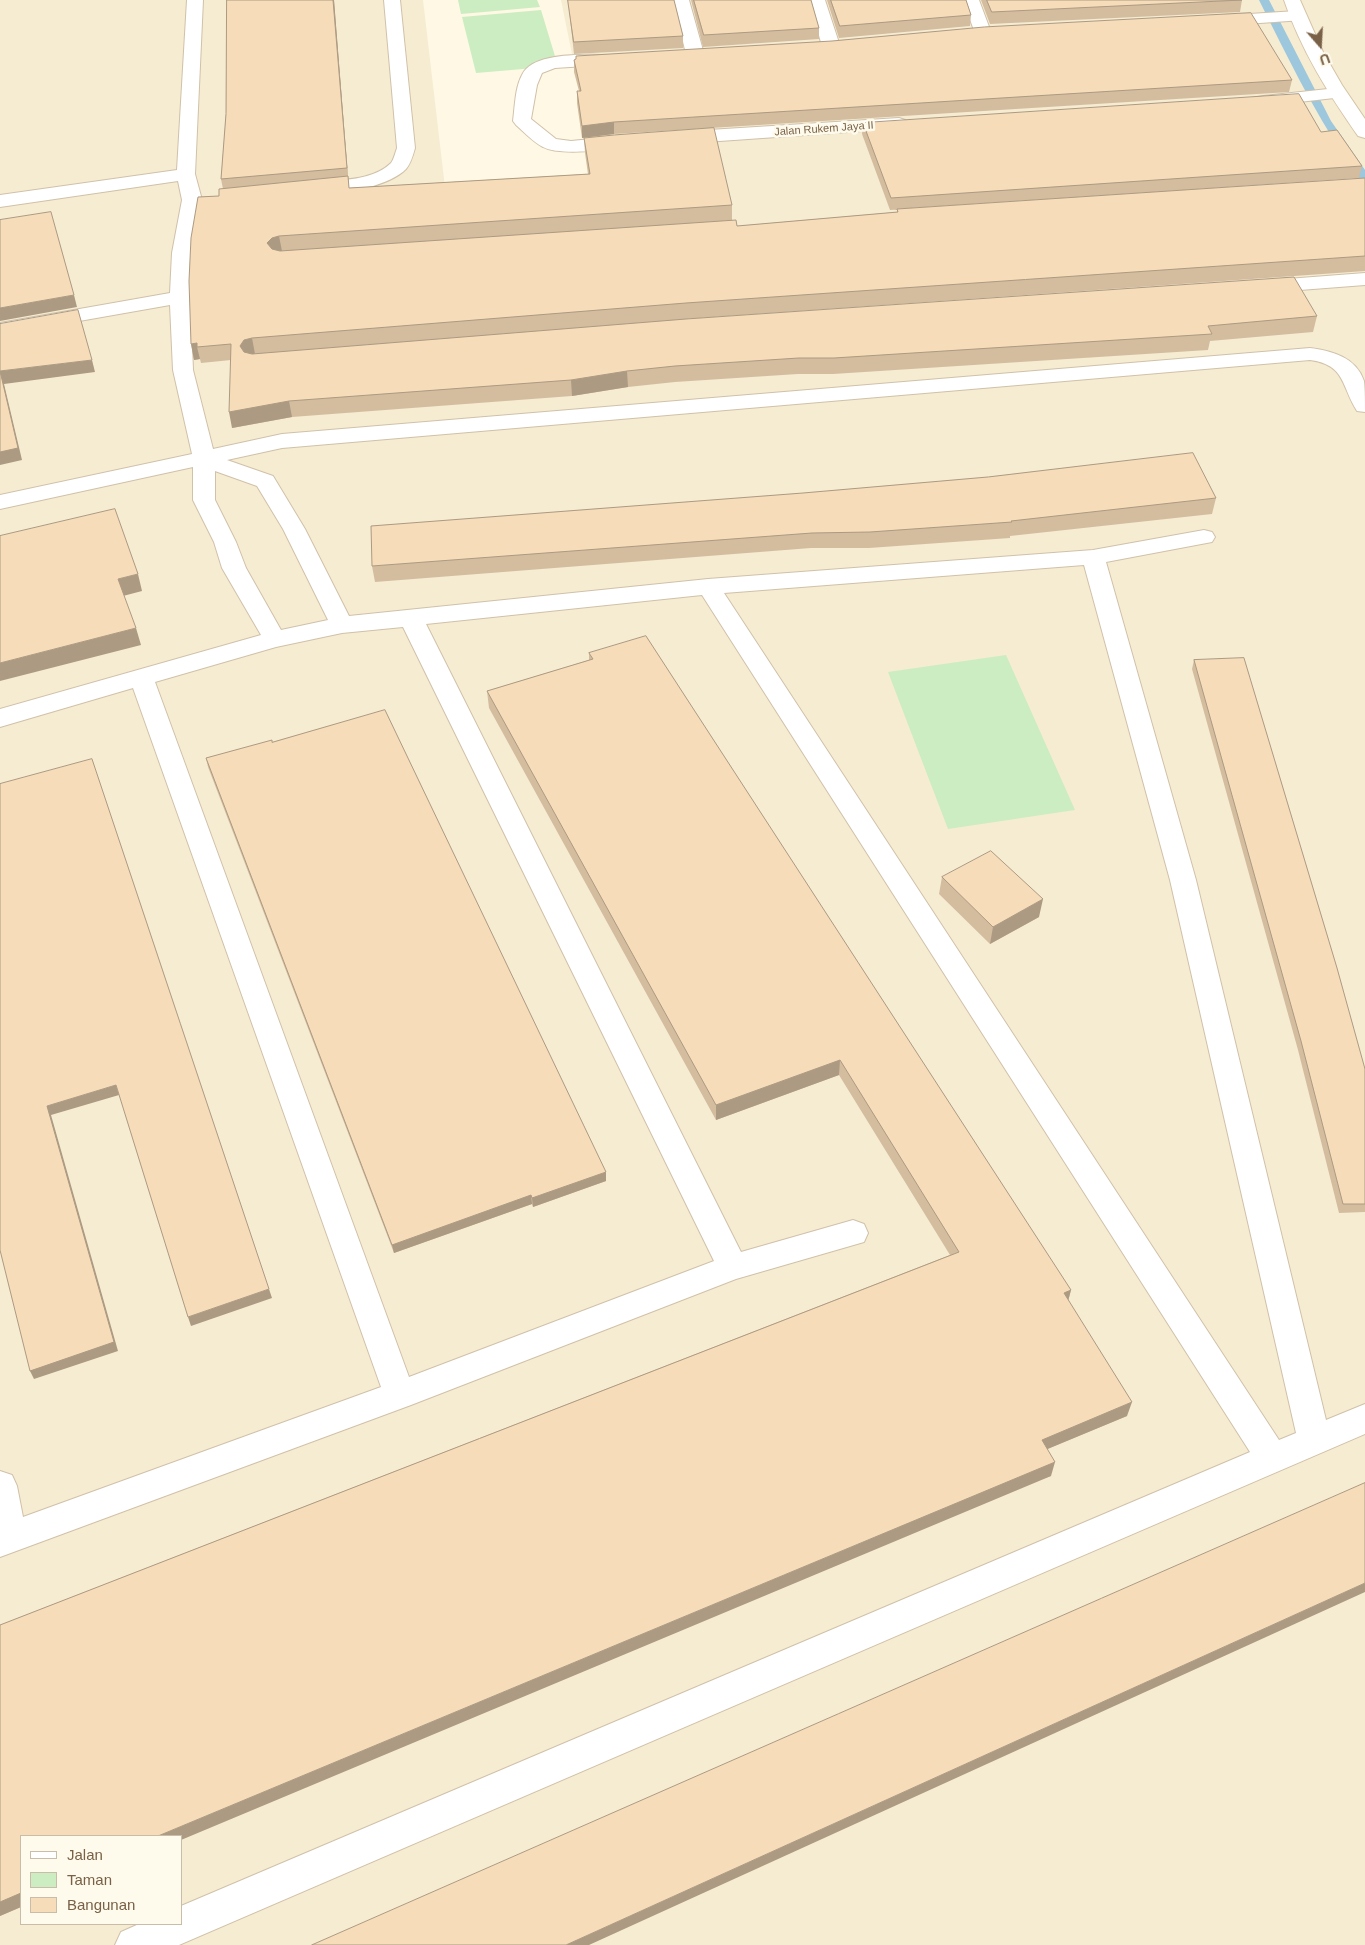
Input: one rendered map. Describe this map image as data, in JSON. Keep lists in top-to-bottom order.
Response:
{
  "streets": {
    "street": ["Jalan Rukem Jaya II"]
  },
  "legend": ["Jalan", "Taman", "Bangunan"],
  "north": "bottom"
}
